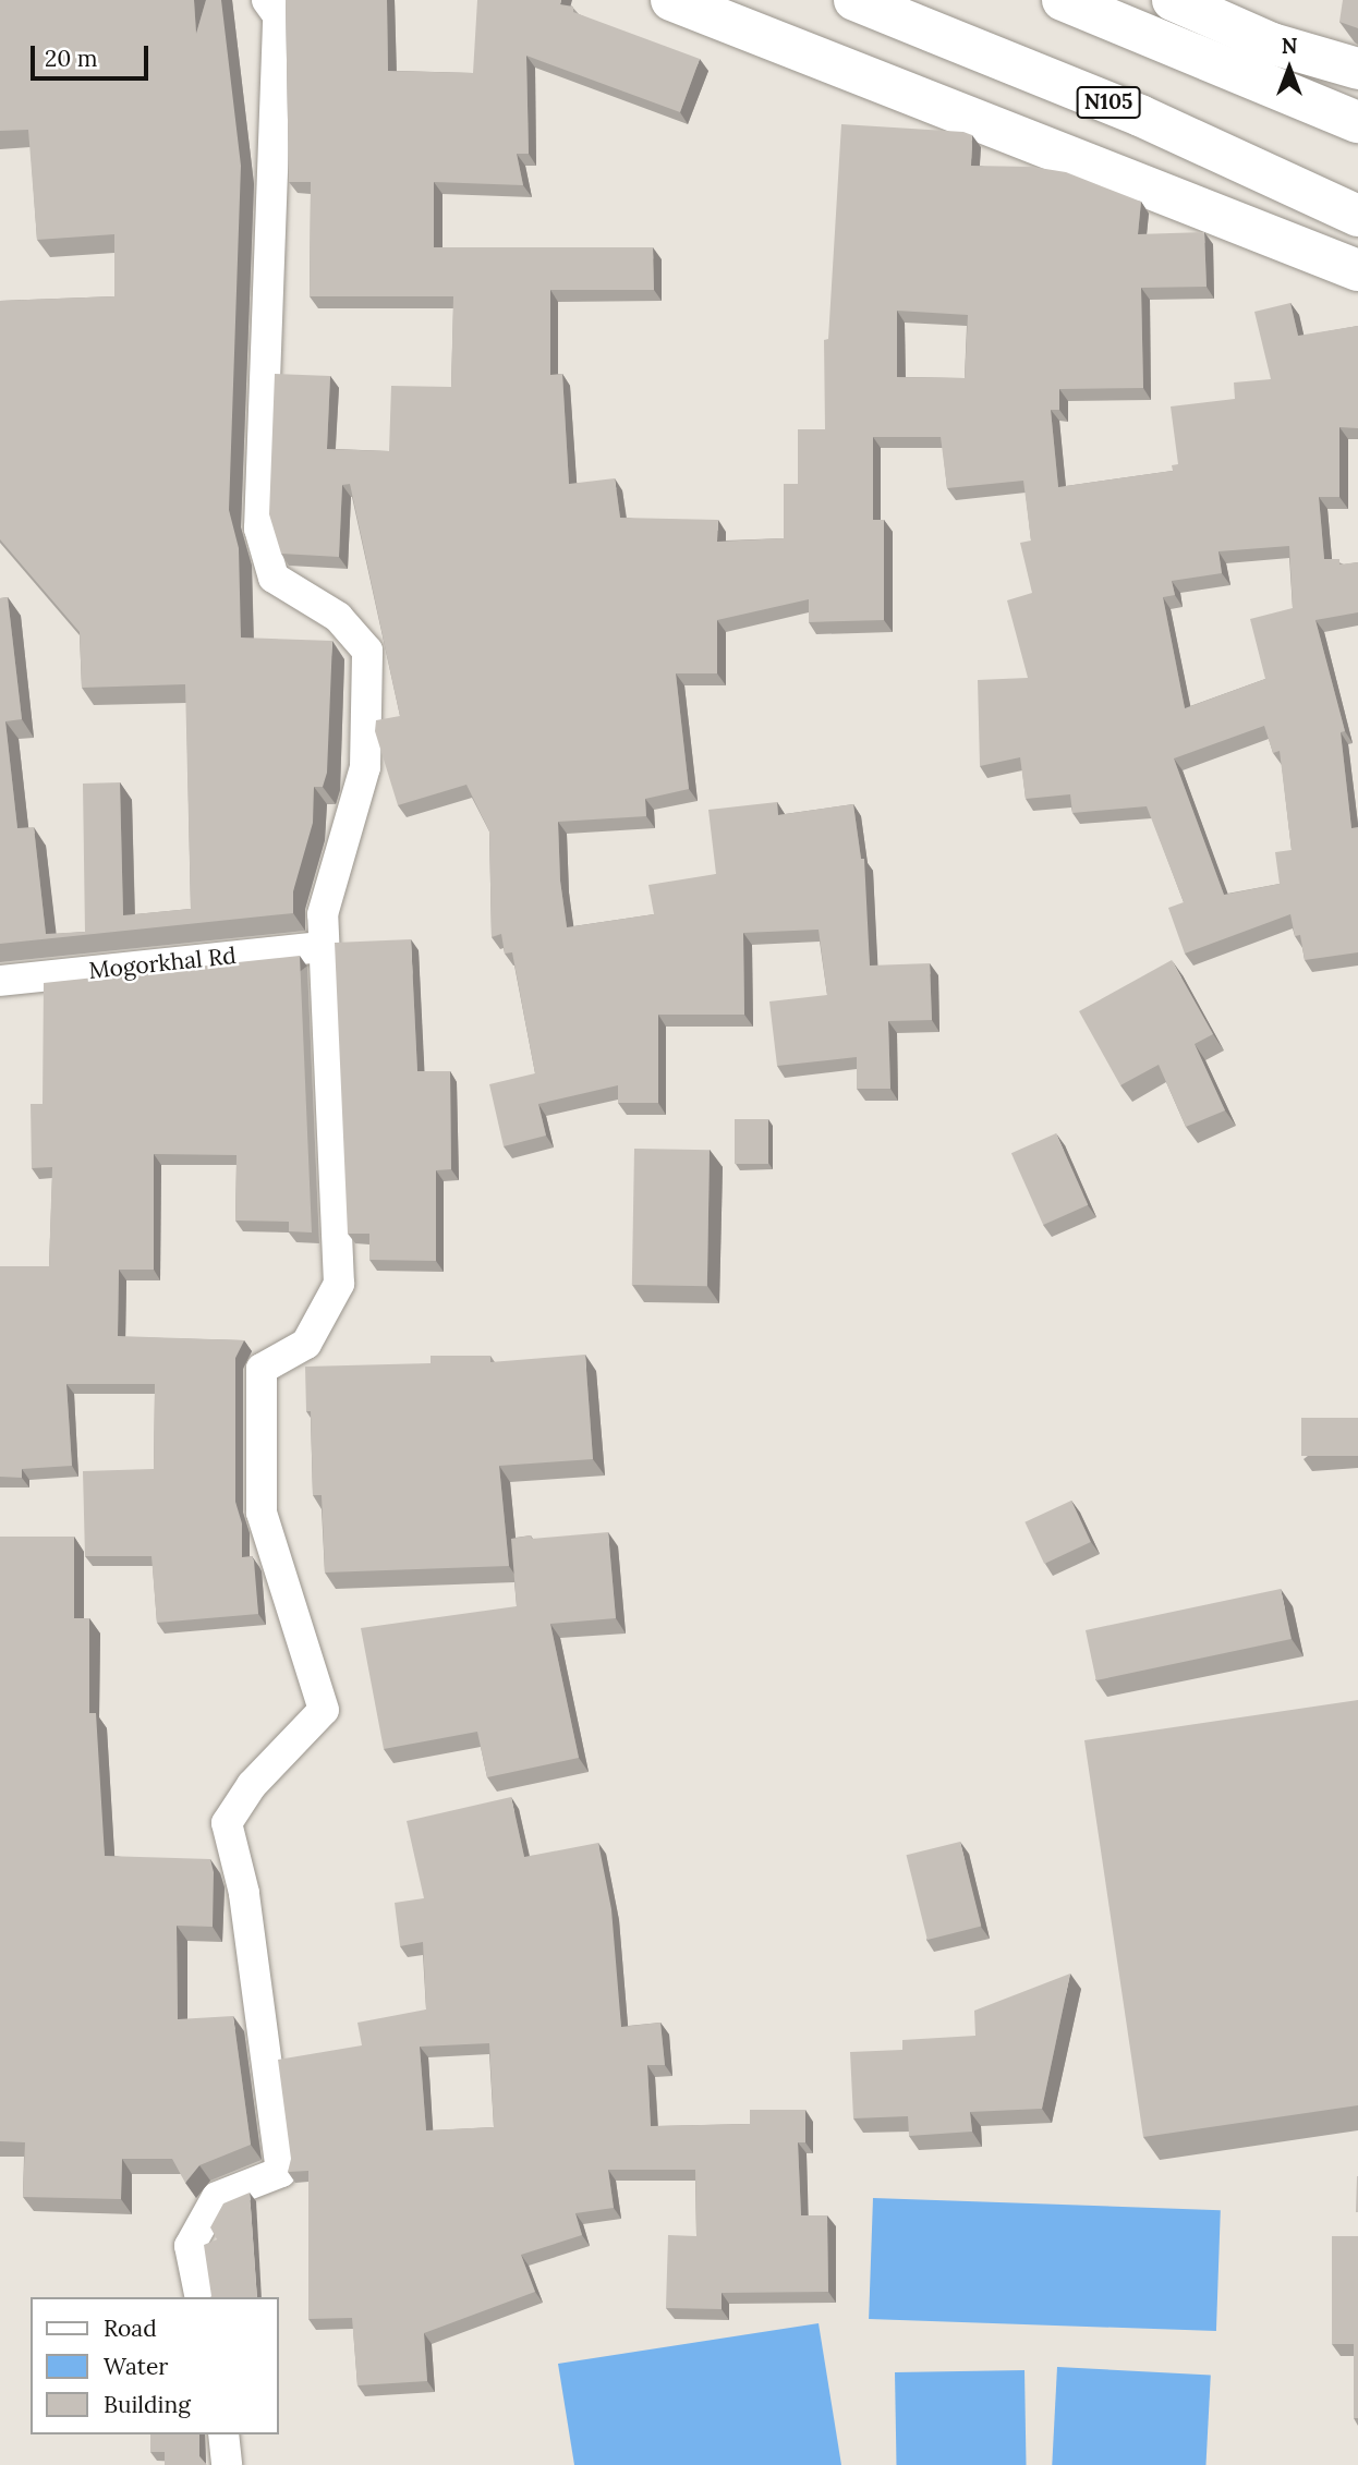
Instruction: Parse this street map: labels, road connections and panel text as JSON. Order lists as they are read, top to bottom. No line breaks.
{"streets":{"main road":["N105"],"street":["Mogorkhal Rd"]},"legend":["Road","Water","Building"],"scale_bar":"20 m","north":"top"}
